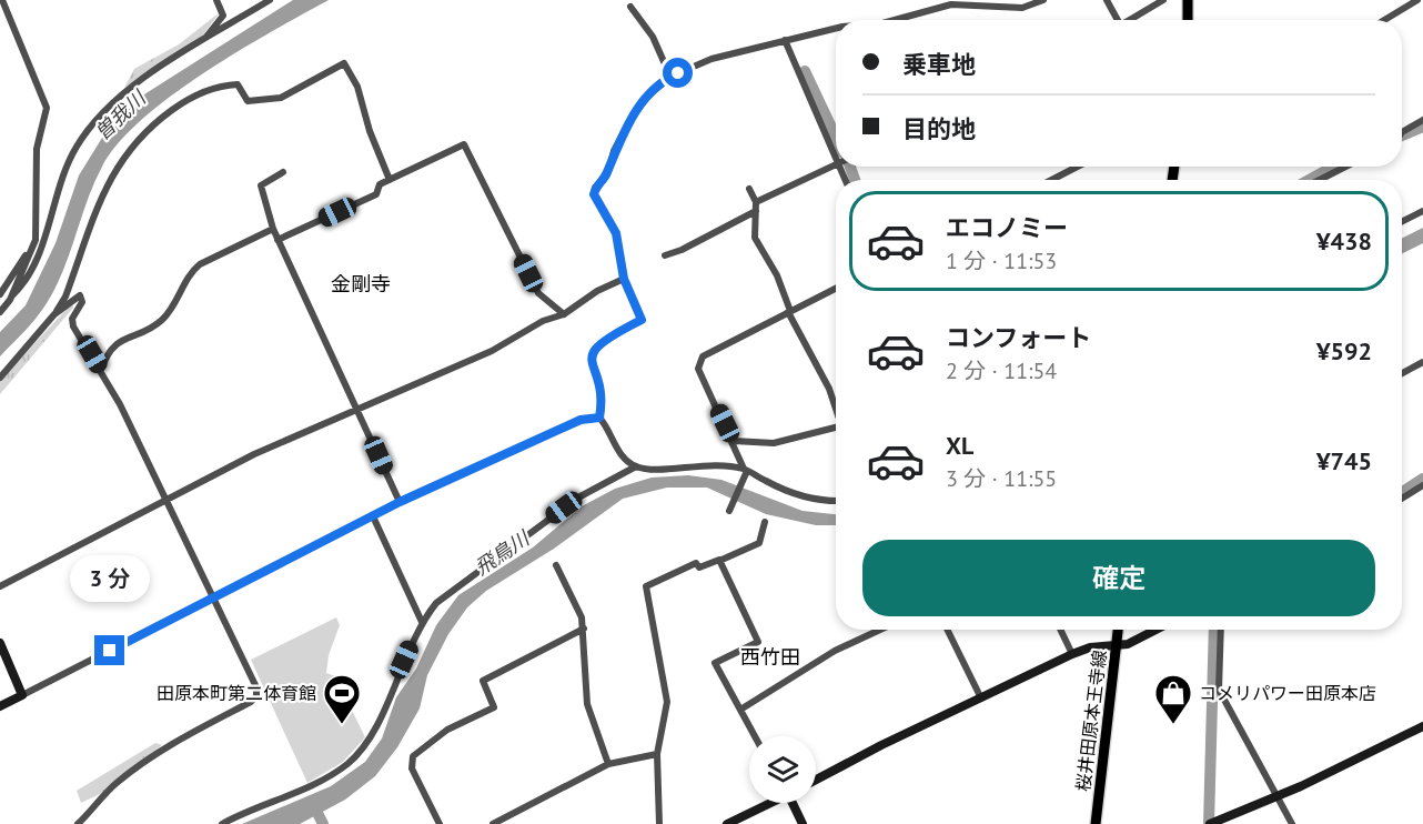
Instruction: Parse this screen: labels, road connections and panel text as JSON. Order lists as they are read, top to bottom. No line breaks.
{"streets":{"main road":["桜井田原本王寺線"]},"districts":["金剛寺","西竹田"],"water":["曽我川","飛鳥川"],"places":{"sports":["田原本町第二体育館"],"shop":["コメリパワー田原本店"]},"page":{"banner":["乗車地","目的地"],"list":[{"name":"エコノミー","note":"1 分 · 11:53","value":"¥438"},{"name":"コンフォート","note":"2 分 · 11:54","value":"¥592"},{"name":"XL","note":"3 分 · 11:55","value":"¥745"}],"buttons":"確定","bubble":"3 分"}}
